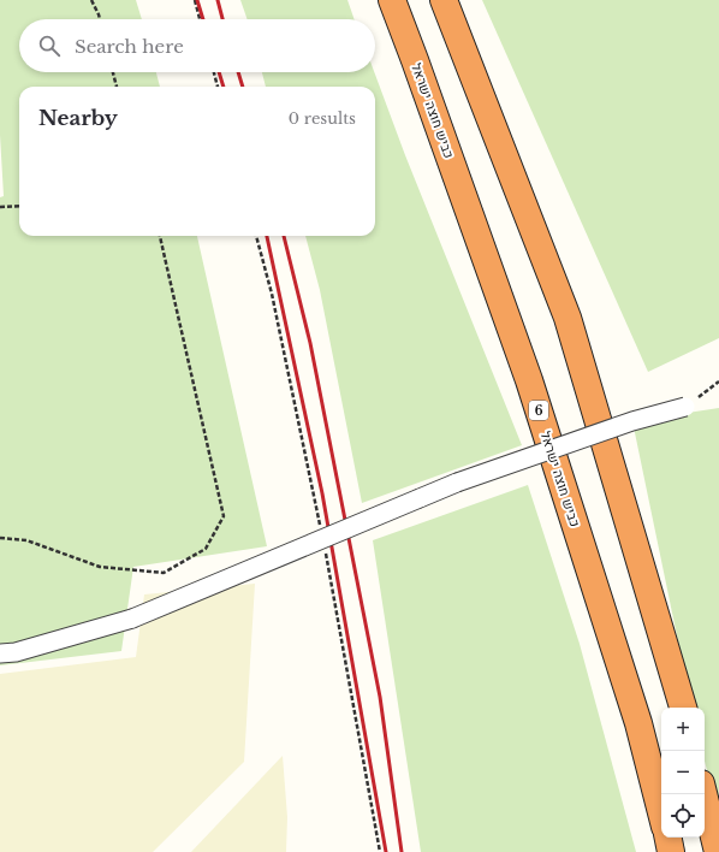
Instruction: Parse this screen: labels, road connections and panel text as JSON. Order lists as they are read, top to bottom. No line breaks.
{"streets":{"highway":["כביש חוצה ישראל","6"]},"page":{"search":"Search here","heading":["Nearby","0 results"],"map_buttons":["+","−"]}}
